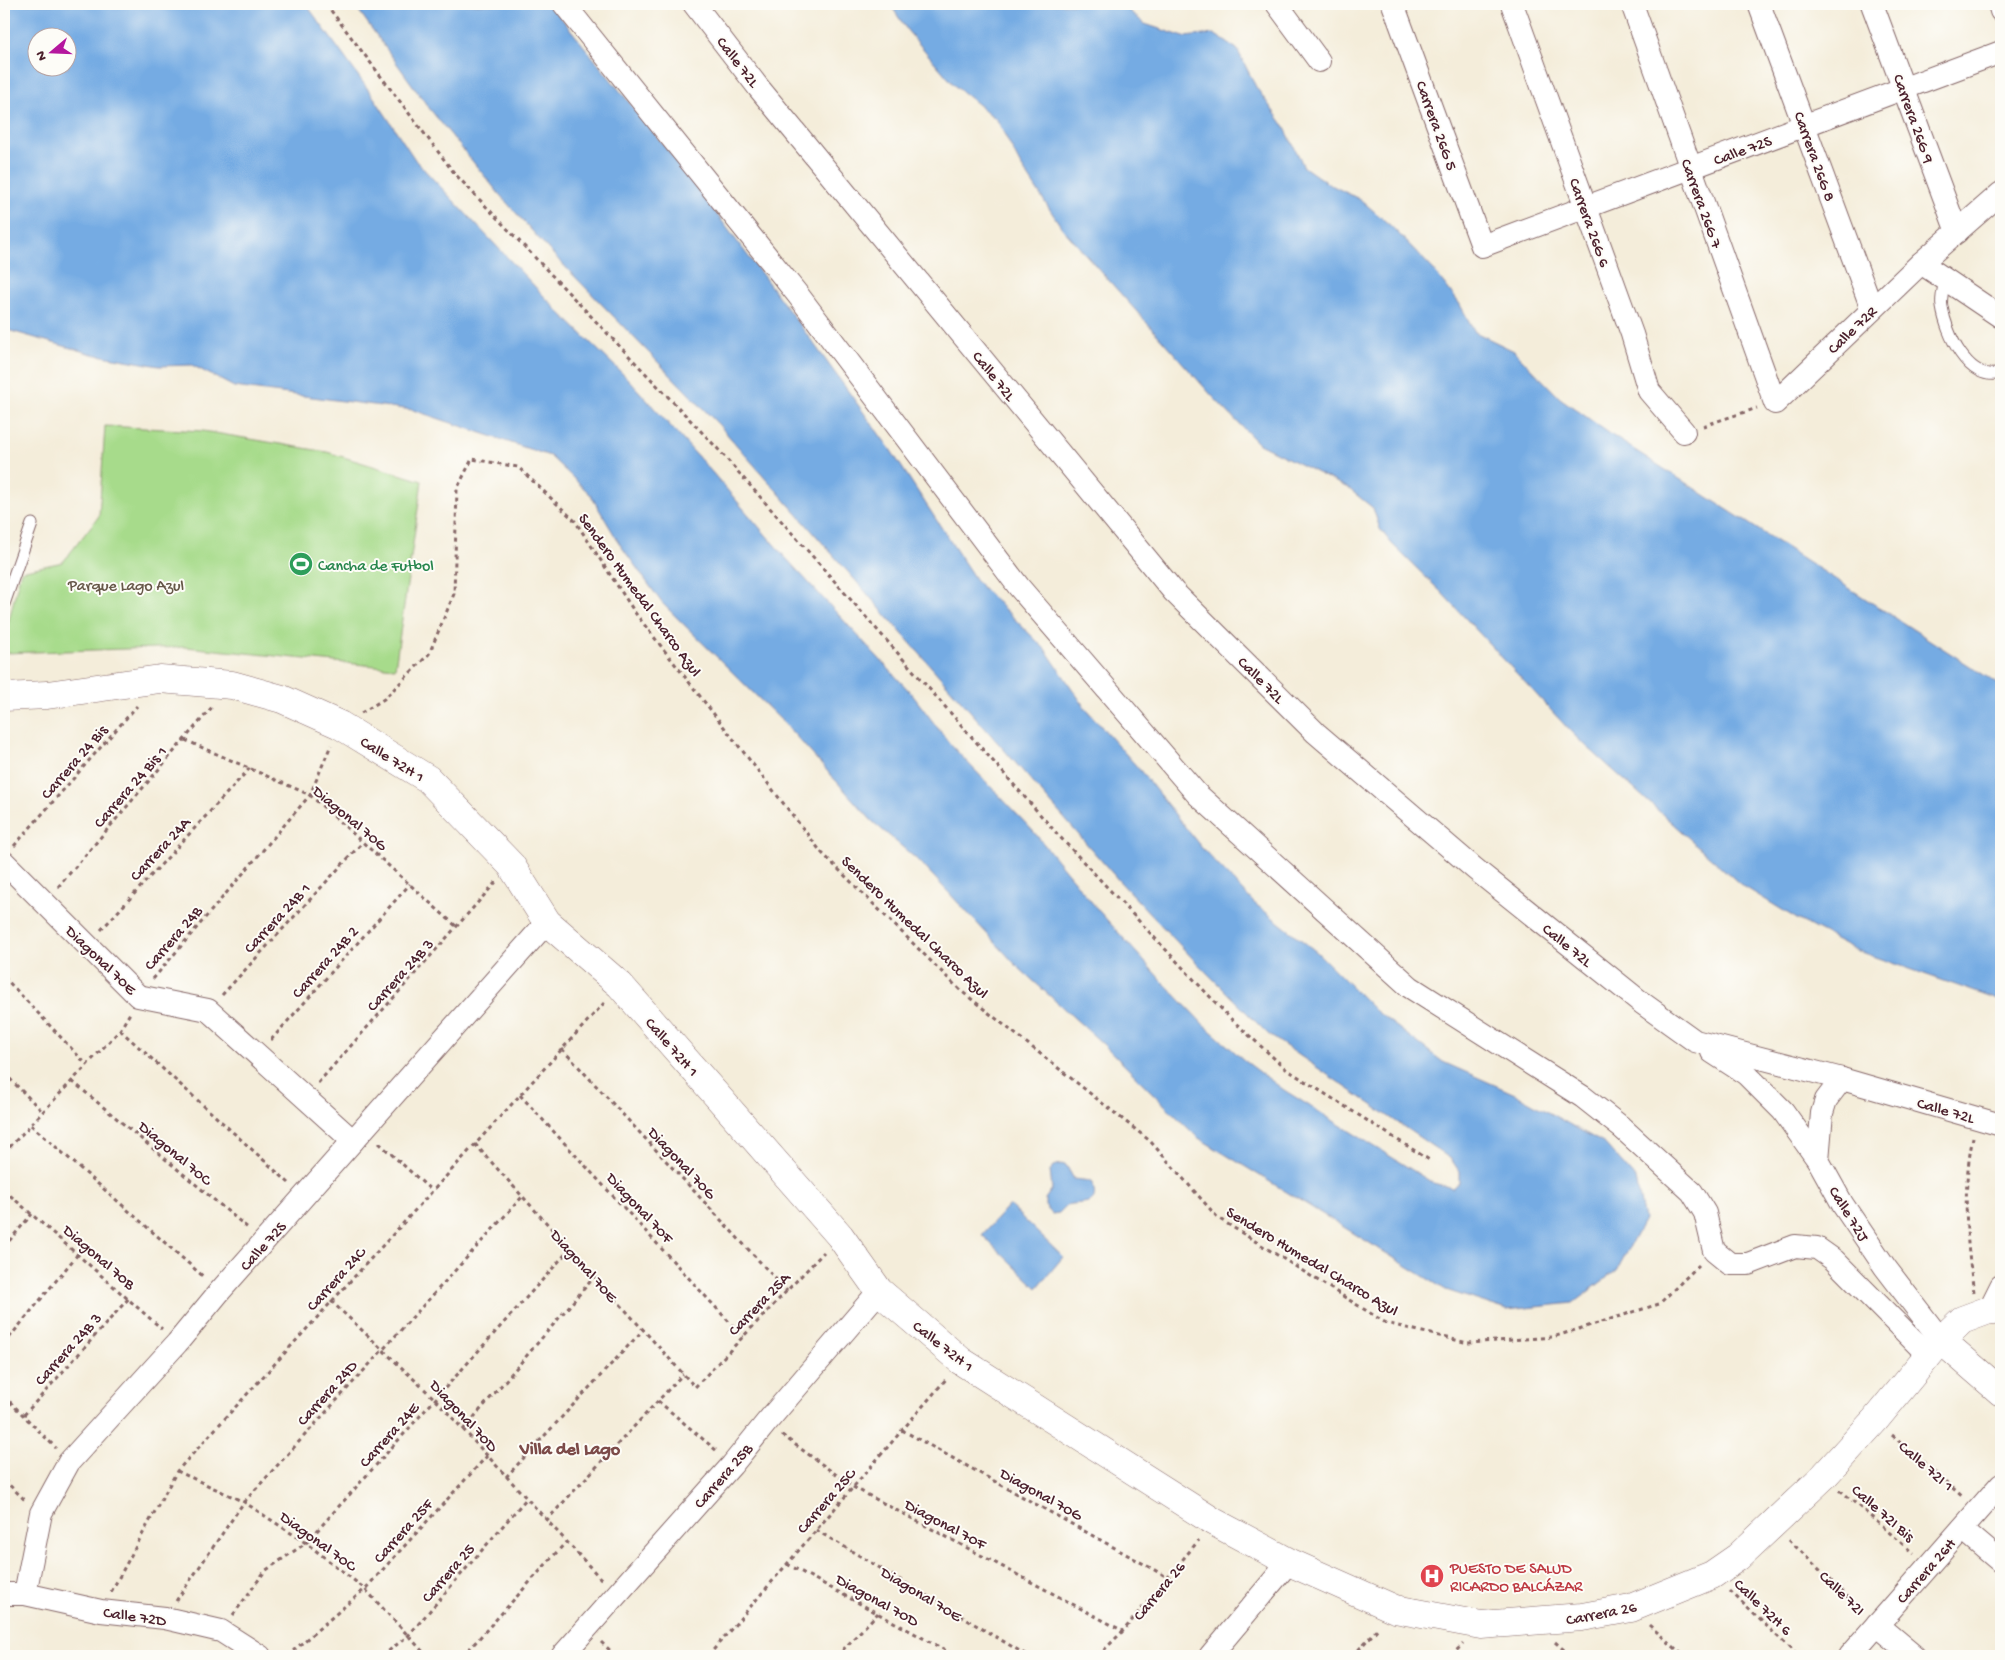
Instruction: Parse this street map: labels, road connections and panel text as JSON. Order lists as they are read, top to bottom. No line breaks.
{"streets":{"street":["Calle 72L","Carrera 26G 9","Carrera 26G 5","Calle 72S","Carrera 26G 8","Carrera 26G 7","Carrera 26G 6","Calle 72R","Calle 72H 1","Diagonal 70E","Calle 72J","Carrera 25B","Carrera 26H","Carrera 26","Calle 72I","Calle 72D"],"path":["Sendero Humedal Charco Azul","Carrera 24 Bis","Carrera 24 Bis 1","Diagonal 70G","Carrera 24A","Carrera 24B 1","Carrera 24B","Carrera 24B 2","Carrera 24B 3","Diagonal 70C","Diagonal 70F","Diagonal 70B","Carrera 24C","Carrera 25A","Carrera 24D","Diagonal 70D","Carrera 24E","Calle 72I 1","Carrera 25C","Calle 72I Bis","Carrera 25F","Carrera 25","Calle 72H 6"]},"crossings":[["Calle 72L","Calle 72J"],["Carrera 26G 9","Calle 72S"],["Carrera 26G 9","Calle 72R"],["Carrera 26G 5","Calle 72S"],["Calle 72S","Carrera 26G 8"],["Calle 72S","Carrera 26G 7"],["Calle 72S","Carrera 26G 6"],["Calle 72S","Calle 72H 1"],["Calle 72S","Diagonal 70C"],["Calle 72S","Diagonal 70B"],["Calle 72S","Calle 72D"],["Carrera 26G 8","Calle 72R"],["Carrera 26G 7","Calle 72R"],["Sendero Humedal Charco Azul","Calle 72H 1"],["Sendero Humedal Charco Azul","Carrera 24B"],["Calle 72H 1","Carrera 24 Bis"],["Calle 72H 1","Carrera 24 Bis 1"],["Calle 72H 1","Carrera 24B"],["Calle 72H 1","Carrera 24B 3"],["Calle 72H 1","Carrera 24C"],["Calle 72H 1","Carrera 25A"],["Calle 72H 1","Carrera 25B"],["Calle 72H 1","Carrera 25C"],["Calle 72H 1","Carrera 26"],["Carrera 24 Bis","Diagonal 70E"],["Carrera 24 Bis 1","Diagonal 70G"],["Carrera 24 Bis 1","Diagonal 70E"],["Diagonal 70G","Carrera 24A"],["Diagonal 70G","Carrera 24B 1"],["Diagonal 70G","Carrera 24B"],["Diagonal 70G","Carrera 24B 2"],["Diagonal 70G","Carrera 24B 3"],["Diagonal 70G","Carrera 24C"],["Diagonal 70G","Carrera 25A"],["Diagonal 70G","Carrera 25C"],["Diagonal 70G","Carrera 26"],["Carrera 24A","Diagonal 70E"],["Carrera 24B 1","Diagonal 70E"],["Carrera 24B","Diagonal 70E"],["Carrera 24B","Diagonal 70C"],["Diagonal 70E","Carrera 24C"],["Diagonal 70E","Carrera 25A"],["Diagonal 70E","Carrera 24D"],["Diagonal 70E","Carrera 24E"],["Diagonal 70E","Carrera 25C"],["Carrera 24B 3","Diagonal 70B"],["Diagonal 70C","Carrera 24C"],["Diagonal 70C","Carrera 24D"],["Diagonal 70C","Carrera 24E"],["Diagonal 70C","Carrera 25F"],["Diagonal 70C","Carrera 25"],["Diagonal 70F","Carrera 24C"],["Diagonal 70F","Carrera 25A"],["Diagonal 70F","Carrera 25B"],["Diagonal 70F","Carrera 25C"],["Diagonal 70F","Carrera 26"],["Calle 72J","Carrera 26"],["Carrera 24C","Diagonal 70D"],["Carrera 24C","Calle 72D"],["Carrera 24D","Diagonal 70D"],["Carrera 24D","Calle 72D"],["Diagonal 70D","Carrera 24E"],["Diagonal 70D","Carrera 25B"],["Diagonal 70D","Carrera 25C"],["Diagonal 70D","Carrera 25F"],["Diagonal 70D","Carrera 25"],["Carrera 24E","Calle 72D"],["Calle 72I 1","Carrera 26H"],["Calle 72I 1","Carrera 26"],["Calle 72I Bis","Carrera 26H"],["Calle 72I Bis","Carrera 26"],["Carrera 26H","Calle 72I"],["Carrera 26","Calle 72I"],["Carrera 26","Calle 72H 6"]],"districts":["Villa del Lago"],"parks":["Parque Lago Azul"],"places":{"sports":["Cancha de Futbol"],"hospital":["PUESTO DE SALUD RICARDO BALCÁZAR"]},"north":"left"}
